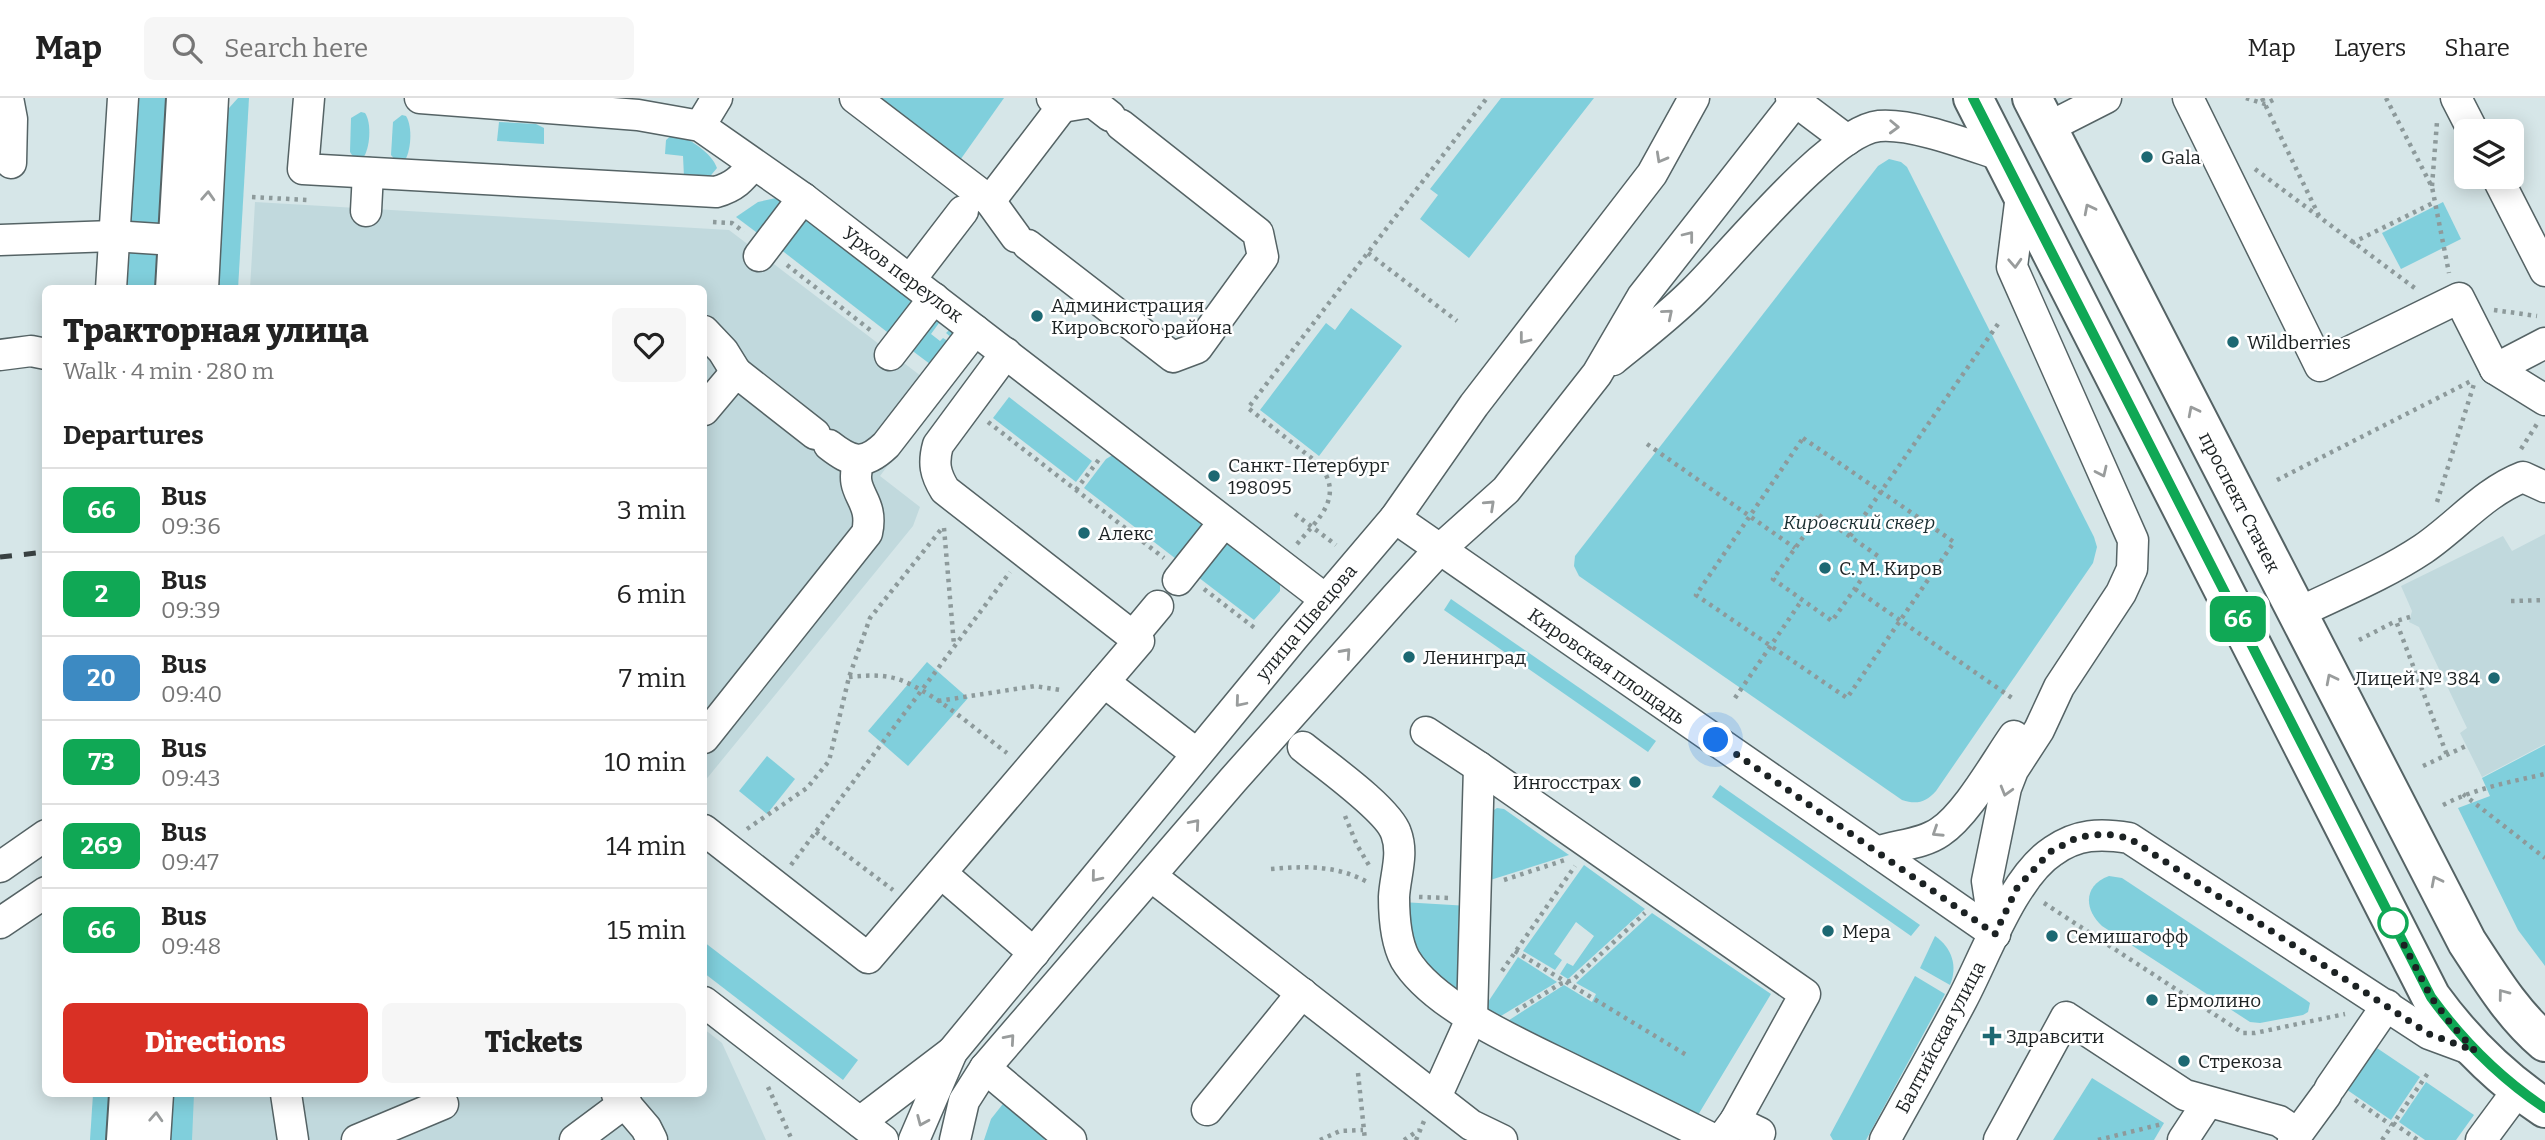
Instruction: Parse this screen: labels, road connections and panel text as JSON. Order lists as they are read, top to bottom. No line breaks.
{"streets":{"main road":["проспект Стачек"],"street":["Урхов переулок","улица Швецова","Кировская площадь","Балтийская улица"]},"crossings":[["Урхов переулок","улица Швецова"],["улица Швецова","Кировская площадь"],["Кировская площадь","Балтийская улица"]],"parks":["Кировский сквер"],"places":{"other":["Gala","Администрация Кировского района","Wildberries","Санкт-Петербург 198095","Алекс","С. М. Киров","Ленинград","Лицей № 384","Ингосстрах","Мера","Семишагофф","Ермолино","Стрекоза"],"health":["Здравсити"]},"lines":["bus line 66"],"page":{"header":"Map","search":"Search here","nav":["Map","Layers","Share"],"on_map":"66","heading":[["Тракторная улица","Walk · 4 min · 280 m"],"Departures"],"list":[{"mark":"66","name":"Bus","note":"09:36","value":"3 min"},{"mark":"2","name":"Bus","note":"09:39","value":"6 min"},{"mark":"20","name":"Bus","note":"09:40","value":"7 min"},{"mark":"73","name":"Bus","note":"09:43","value":"10 min"},{"mark":"269","name":"Bus","note":"09:47","value":"14 min"},{"mark":"66","name":"Bus","note":"09:48","value":"15 min"}],"buttons":["Directions","Tickets"]}}
